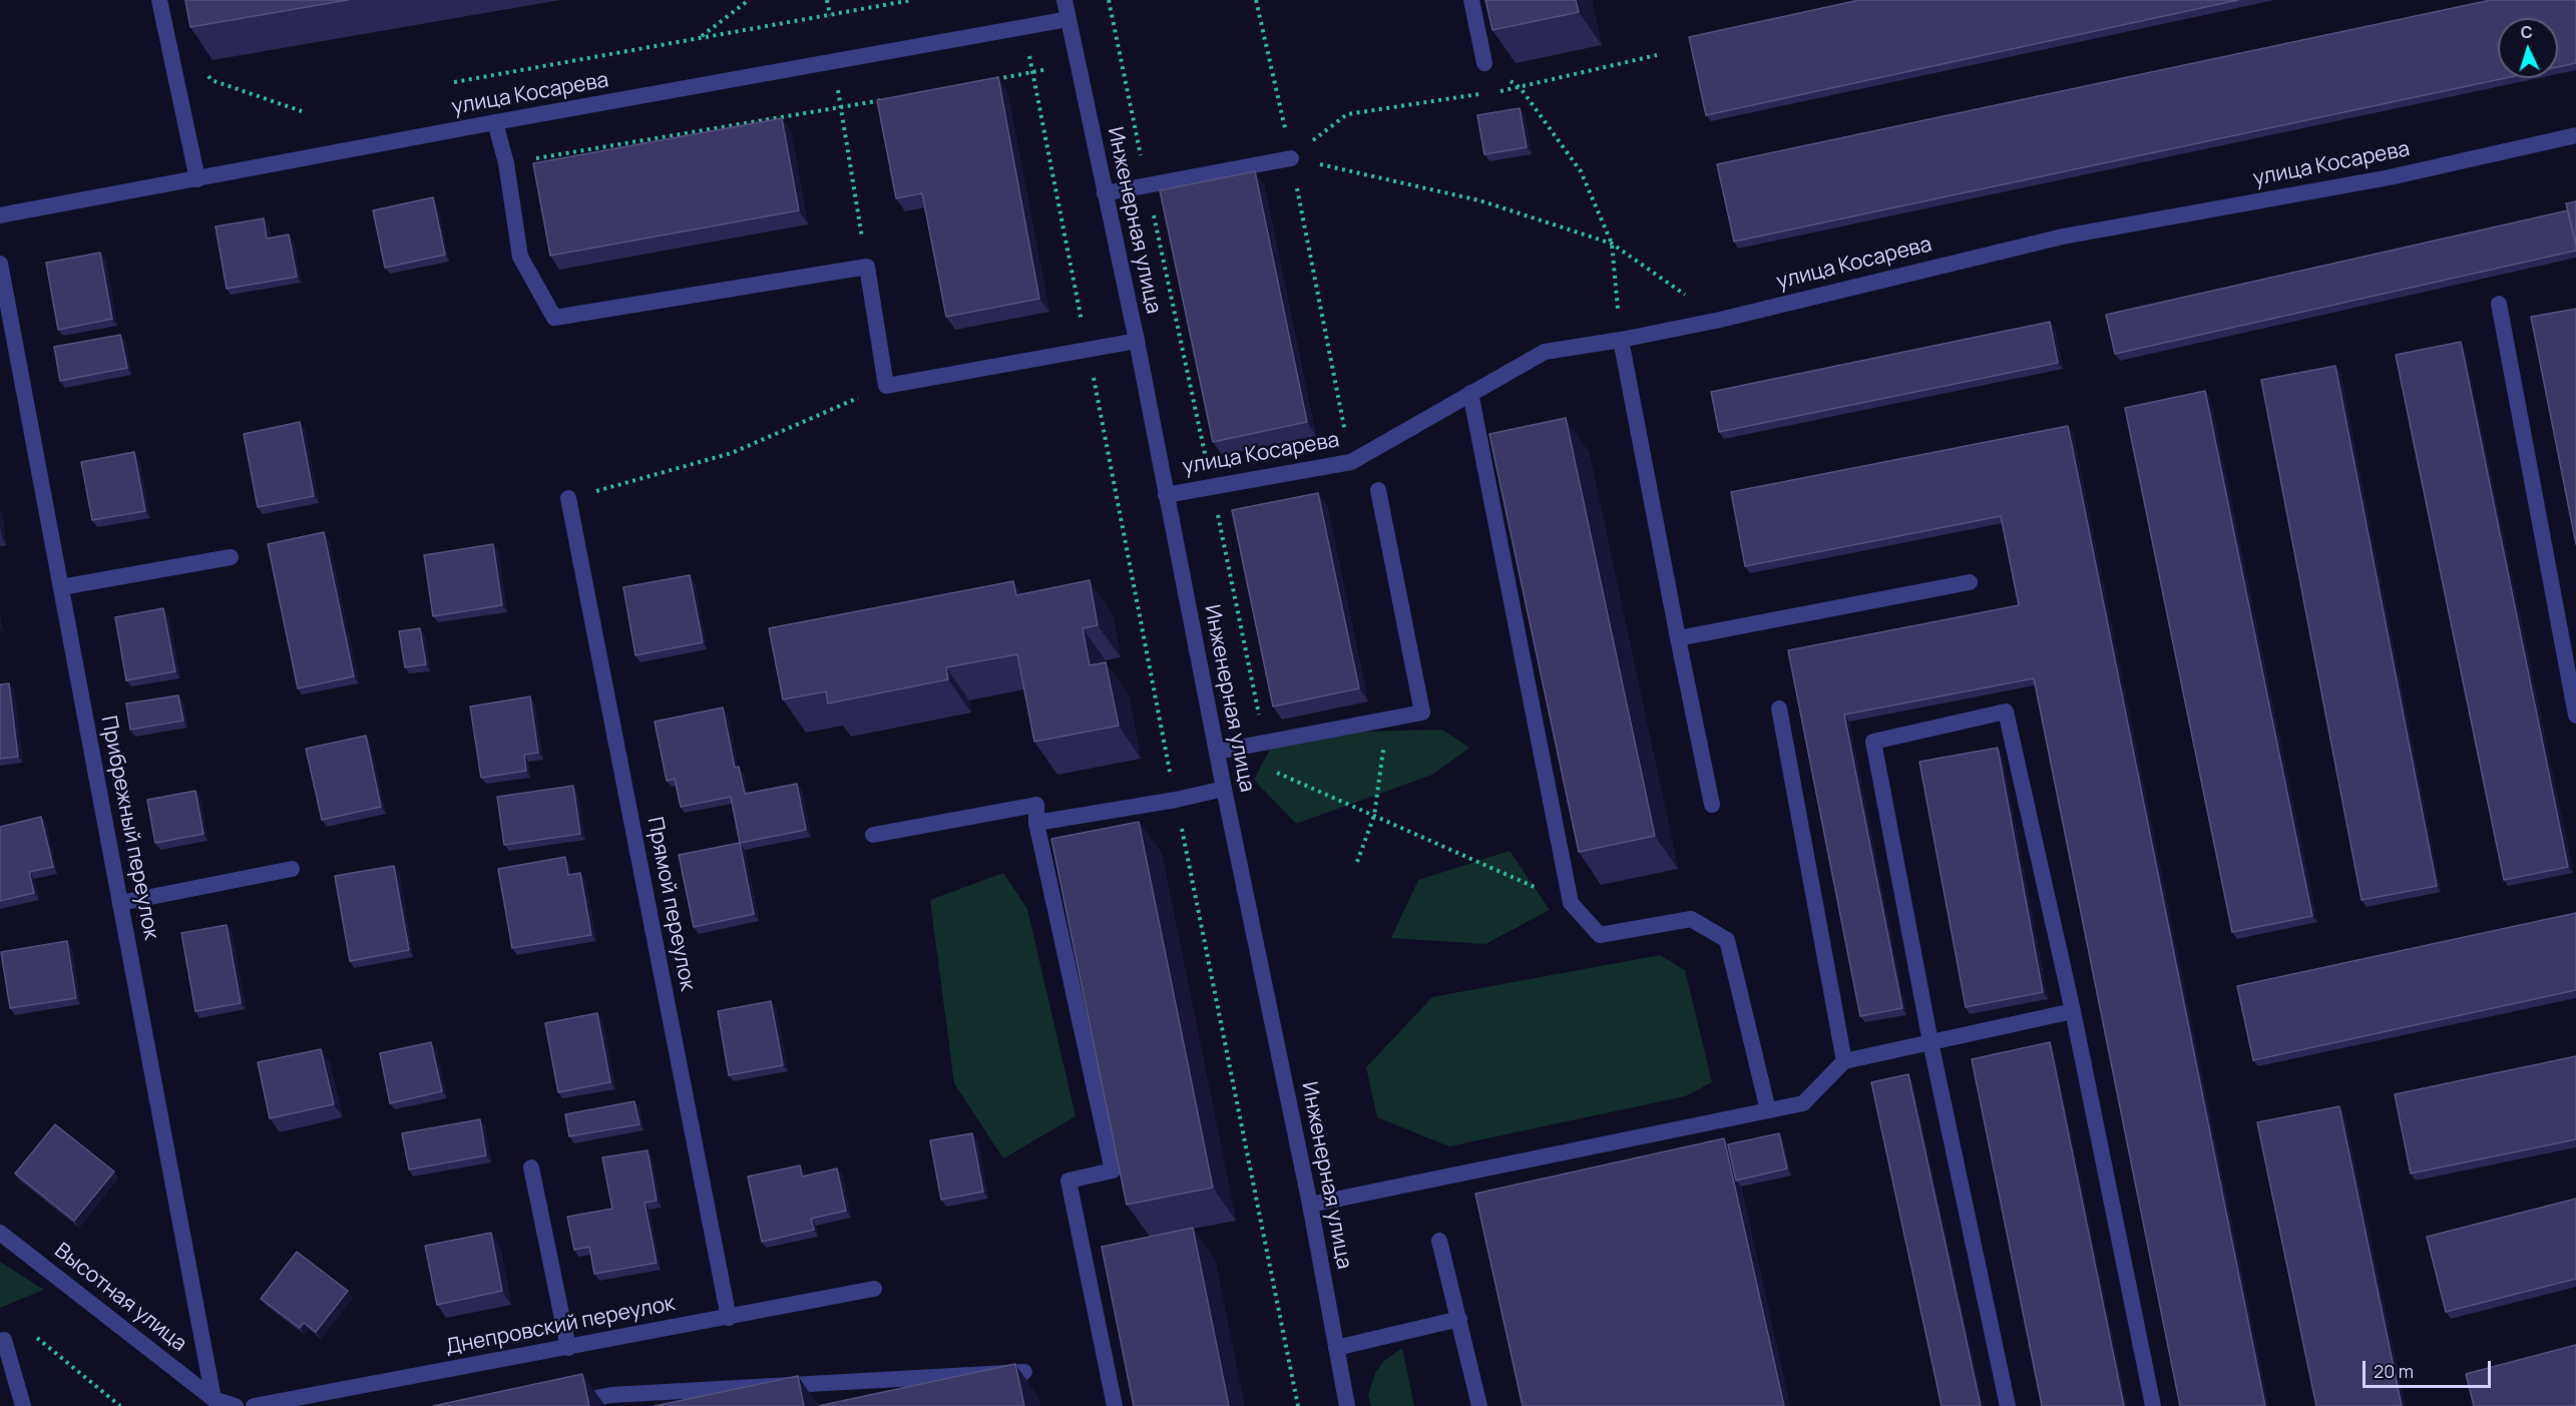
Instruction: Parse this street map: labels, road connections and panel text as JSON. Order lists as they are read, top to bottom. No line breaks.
{"streets":{"street":["улица Косарева","Инженерная улица","Прибрежный переулок","Прямой переулок","Высотная улица","Днепровский переулок"]},"crossings":[["улица Косарева","Инженерная улица"],["Прибрежный переулок","Высотная улица"],["Прямой переулок","Днепровский переулок"]],"scale_bar":"20 m","north":"top"}
